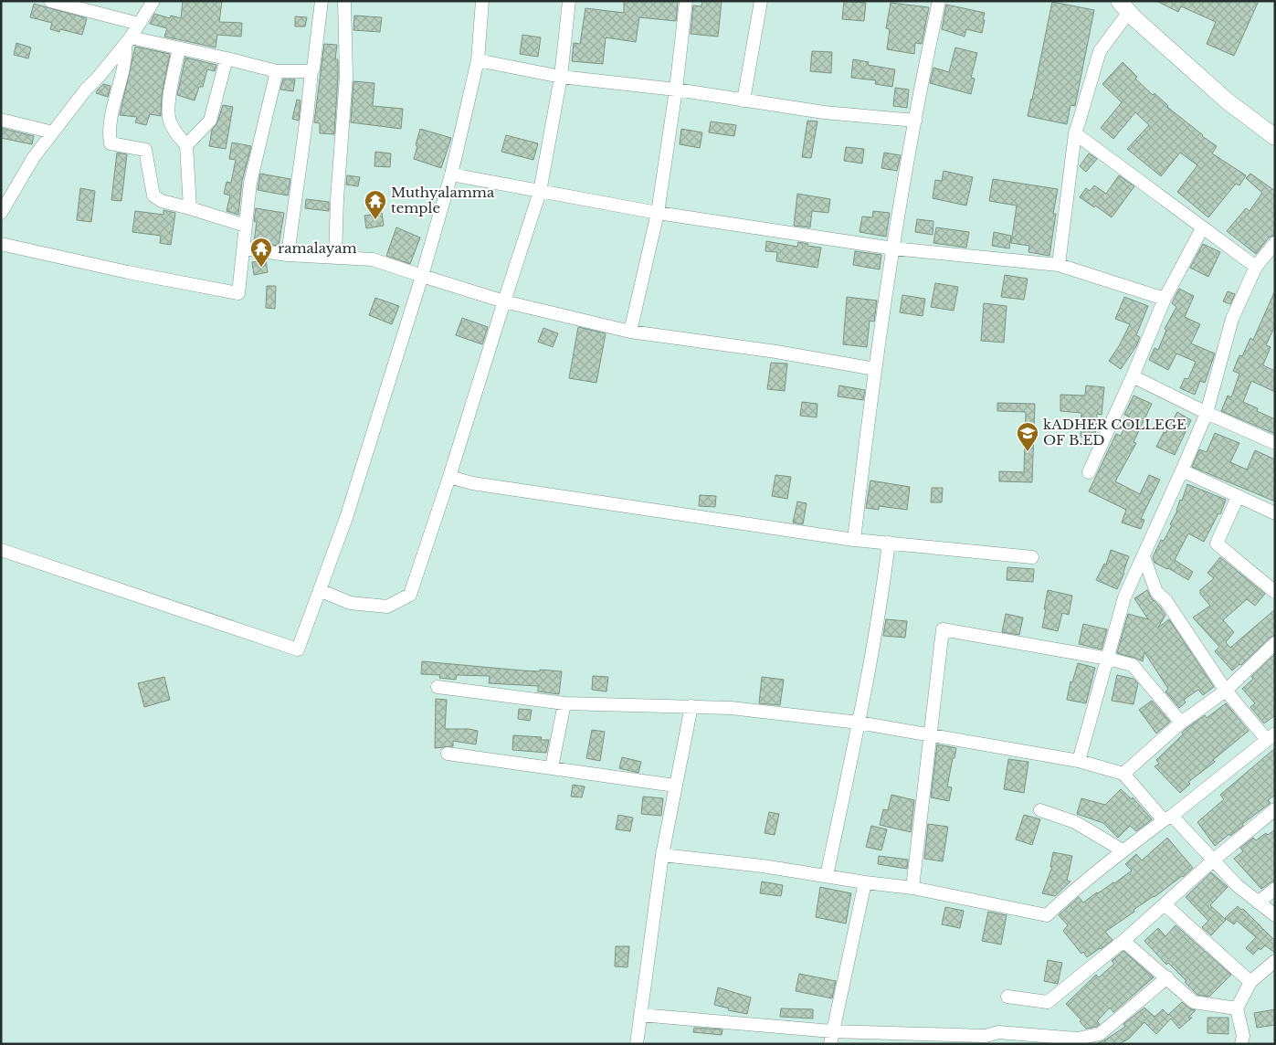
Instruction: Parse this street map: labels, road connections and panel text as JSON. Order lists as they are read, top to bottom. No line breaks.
{"places":{"temple":["Muthyalamma temple","ramalayam"],"school or university":["kADHER COLLEGE OF B.ED"]}}
